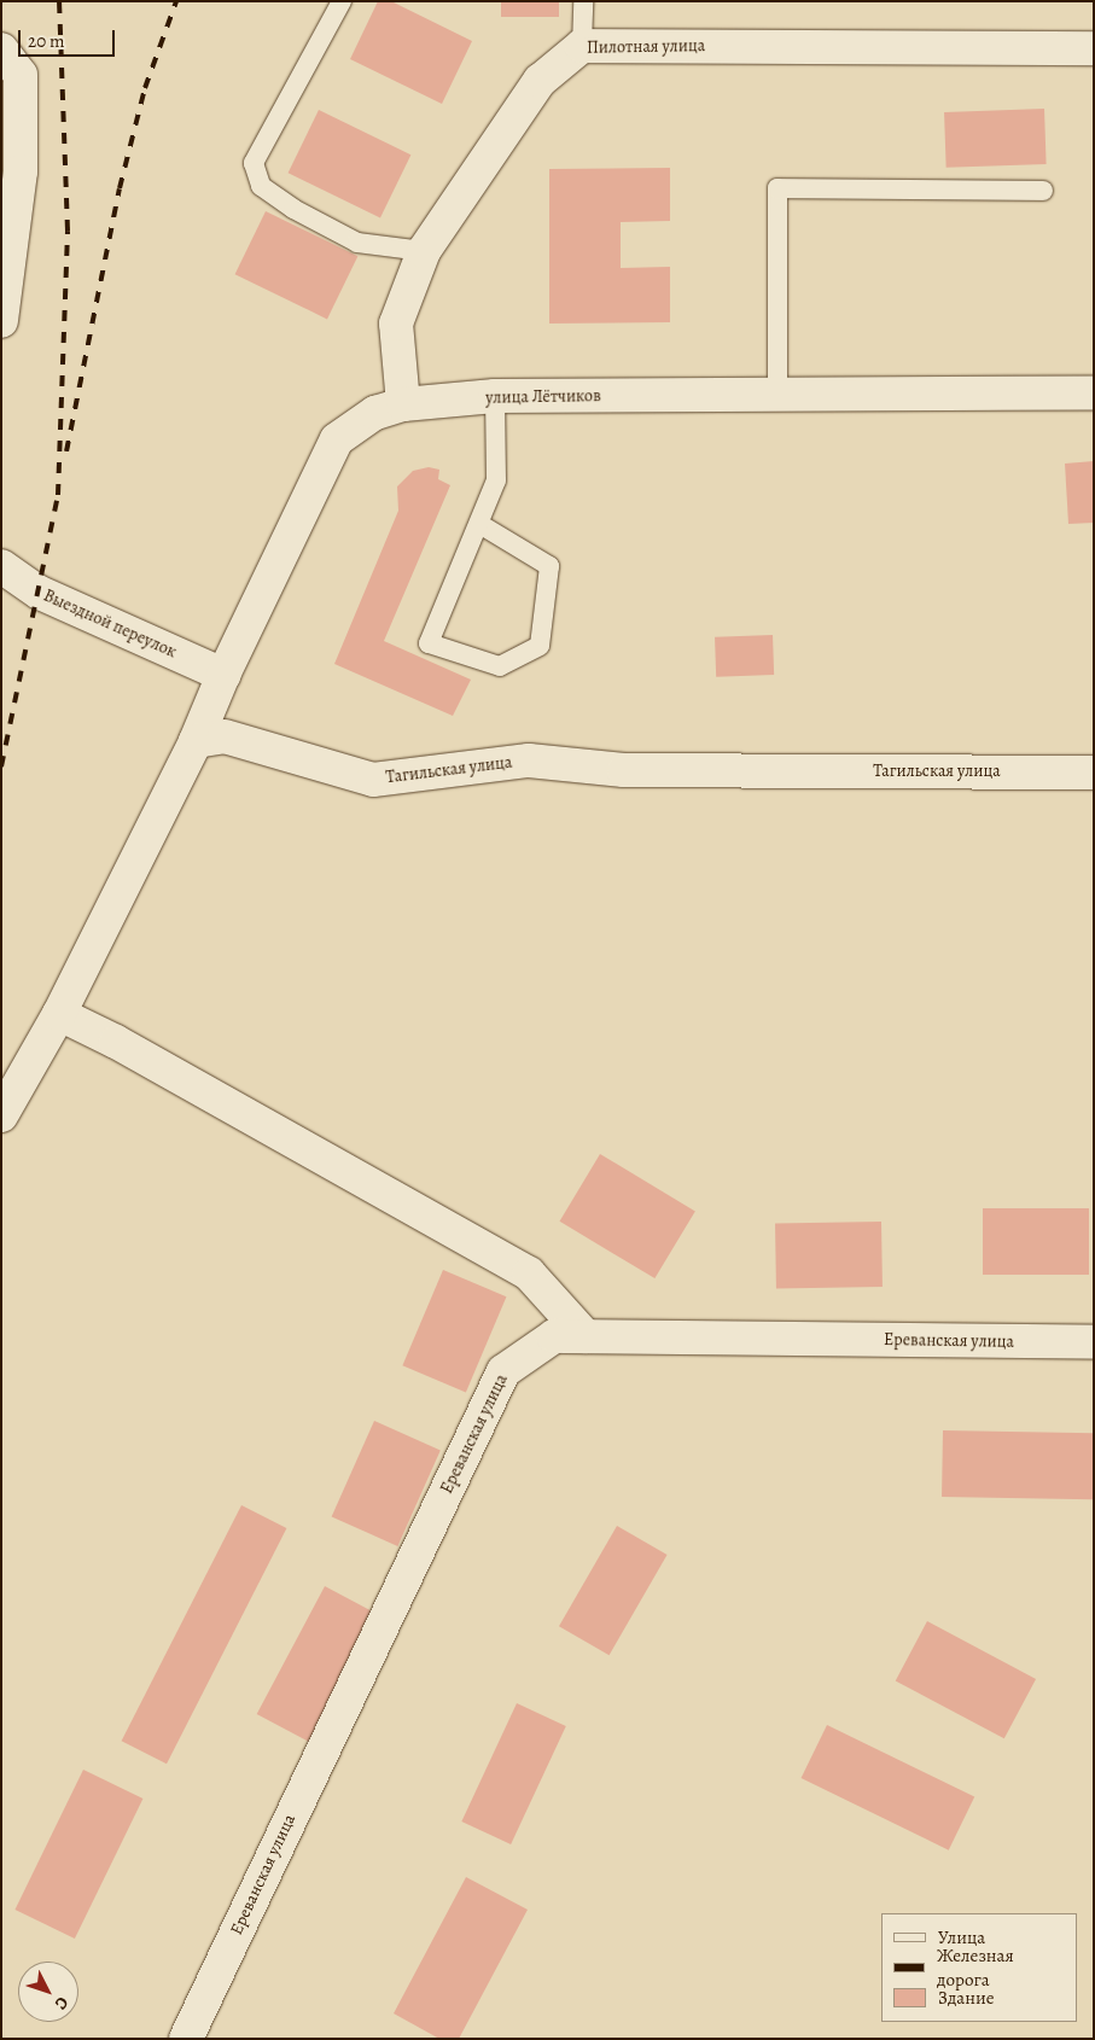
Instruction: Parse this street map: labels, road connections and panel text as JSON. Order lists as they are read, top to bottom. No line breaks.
{"streets":{"street":["Пилотная улица","улица Лётчиков","Выездной переулок","Тагильская улица","Ереванская улица"]},"crossings":[["Пилотная улица","улица Лётчиков"],["улица Лётчиков","Выездной переулок"],["улица Лётчиков","Тагильская улица"]],"legend":["Улица","Железная дорога","Здание"],"scale_bar":"20 m","north":"bottom right"}
